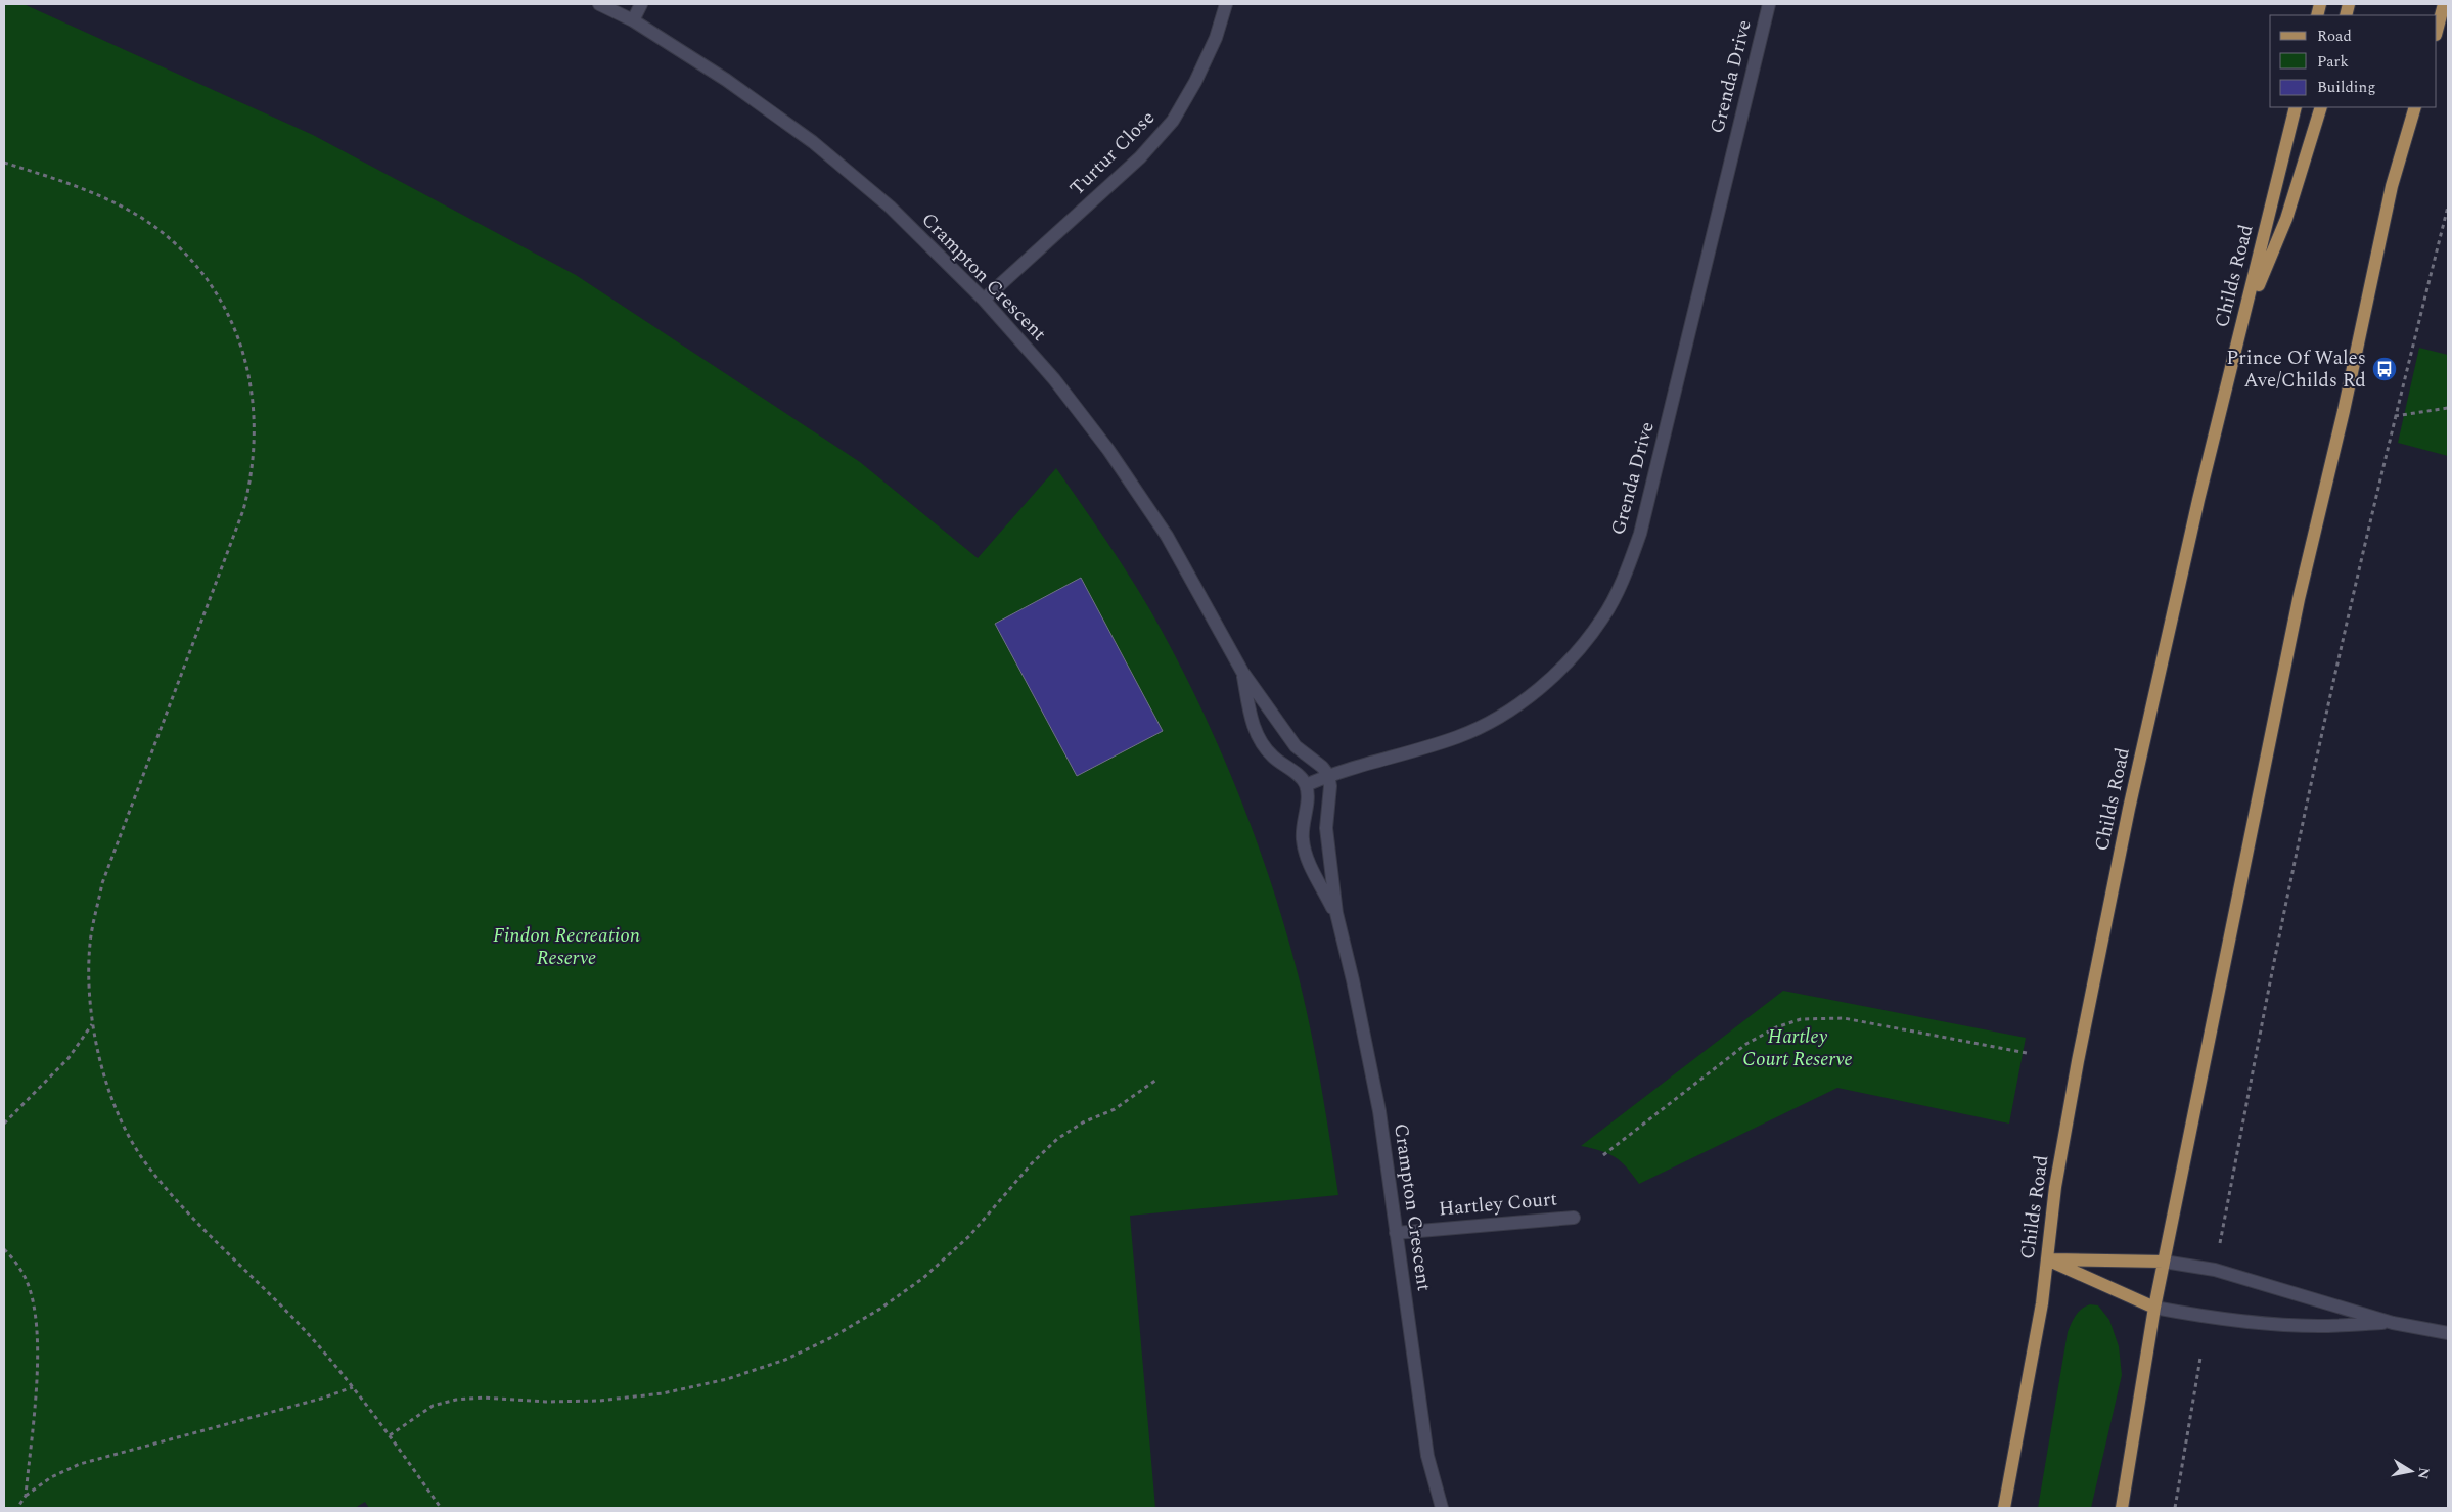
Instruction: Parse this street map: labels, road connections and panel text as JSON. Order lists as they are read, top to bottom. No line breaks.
{"streets":{"main road":["Childs Road"],"street":["Grenda Drive","Turtur Close","Crampton Crescent","Hartley Court"]},"crossings":[["Grenda Drive","Crampton Crescent"],["Turtur Close","Crampton Crescent"],["Crampton Crescent","Hartley Court"]],"parks":["Findon Recreation Reserve","Hartley Court Reserve"],"places":{"bus stop":["Prince Of Wales Ave/Childs Rd"]},"legend":["Road","Park","Building"],"north":"right"}
